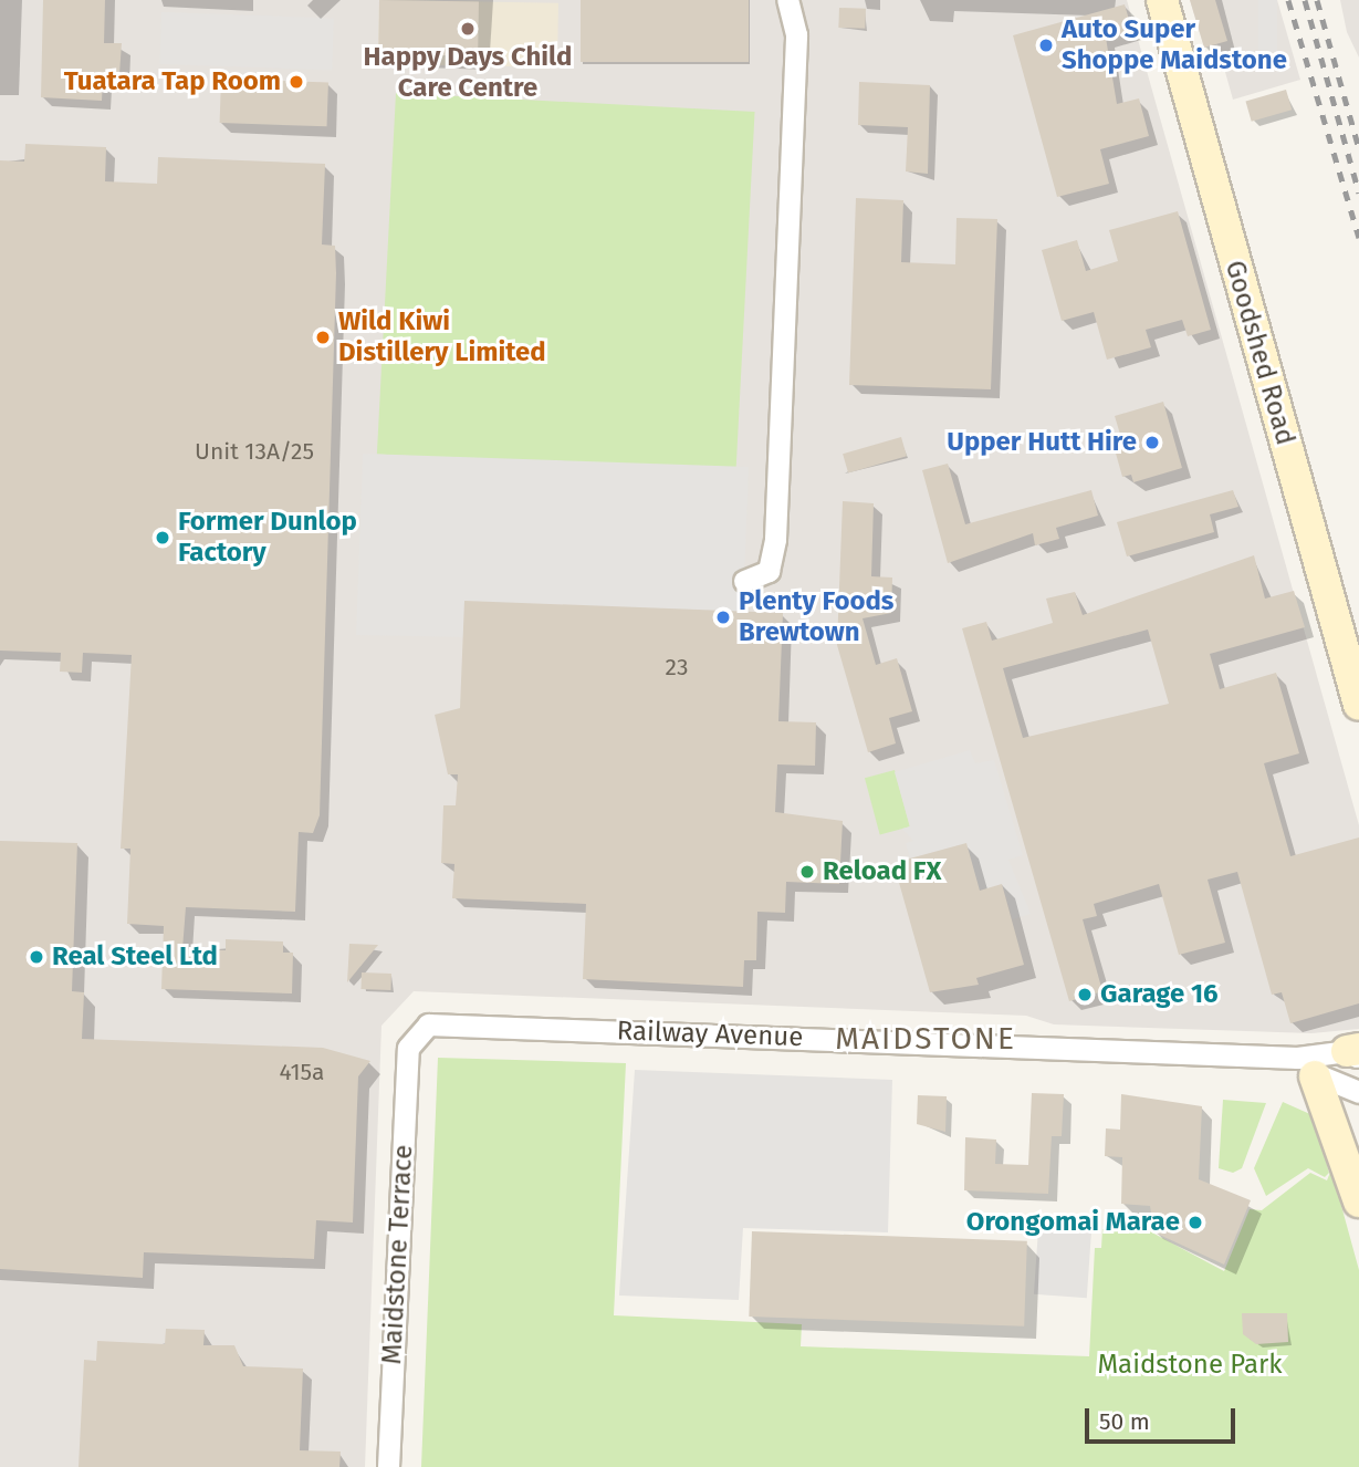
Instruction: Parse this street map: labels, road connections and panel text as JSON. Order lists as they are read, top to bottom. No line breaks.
{"streets":{"street":["Goodshed Road","Railway Avenue","Maidstone Terrace"]},"crossings":[["Railway Avenue","Maidstone Terrace"]],"districts":["MAIDSTONE"],"parks":["Maidstone Park"],"places":["Happy Days Child Care Centre","Auto Super Shoppe Maidstone","Tuatara Tap Room","Wild Kiwi Distillery Limited","Upper Hutt Hire","Former Dunlop Factory","Plenty Foods Brewtown","Reload FX","Real Steel Ltd","Garage 16","Orongomai Marae"],"house_numbers":["Unit 13A/25","23","415a"],"scale_bar":"50 m"}
